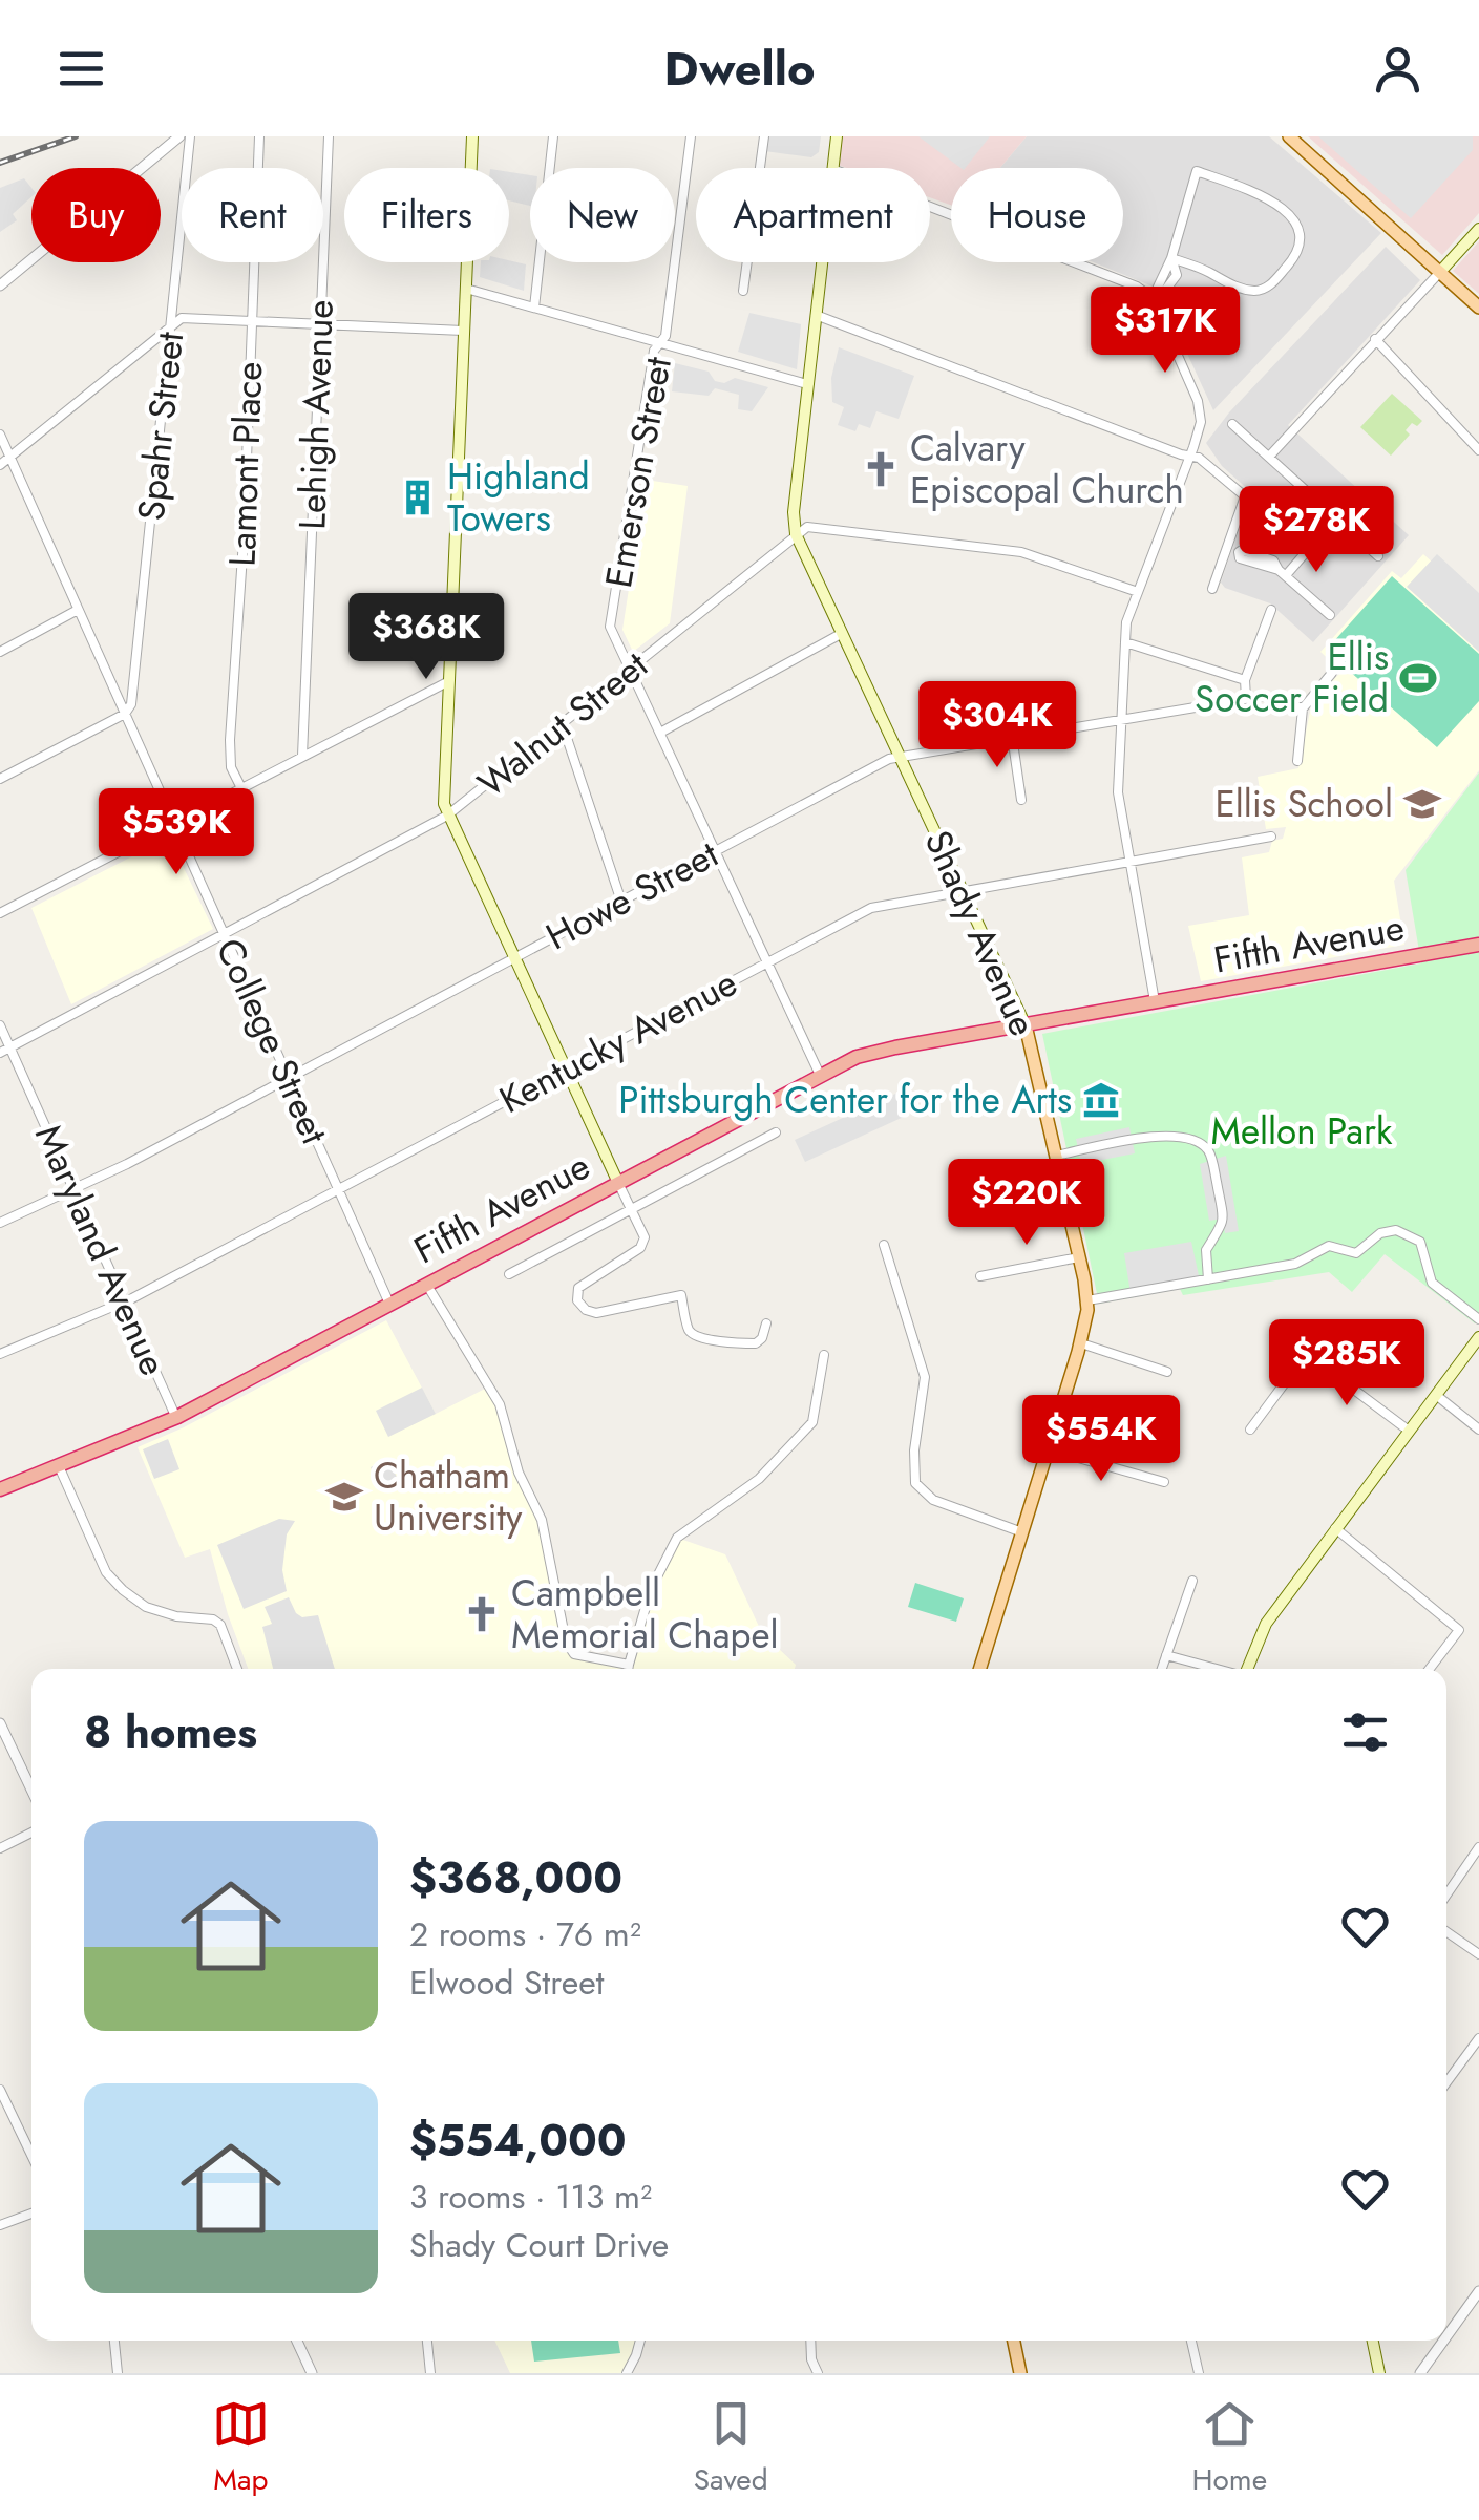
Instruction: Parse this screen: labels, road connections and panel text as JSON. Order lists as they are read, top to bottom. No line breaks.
{"streets":{"highway":["Fifth Avenue"],"main road":["Shady Avenue"],"street":["Lehigh Avenue","Spahr Street","Lamont Place","Emerson Street","Walnut Street","Howe Street","College Street","Kentucky Avenue","Maryland Avenue"]},"crossings":[["Spahr Street","College Street"],["Emerson Street","Walnut Street"],["Emerson Street","Howe Street"],["Emerson Street","Fifth Avenue"],["Emerson Street","Kentucky Avenue"],["Walnut Street","Shady Avenue"],["Walnut Street","College Street"],["Walnut Street","Maryland Avenue"],["Howe Street","Shady Avenue"],["Howe Street","College Street"],["Howe Street","Maryland Avenue"],["Shady Avenue","Fifth Avenue"],["Shady Avenue","Kentucky Avenue"],["Fifth Avenue","College Street"],["Fifth Avenue","Maryland Avenue"],["College Street","Kentucky Avenue"],["Kentucky Avenue","Maryland Avenue"]],"parks":["Mellon Park"],"places":{"church":["Calvary Episcopal Church","Campbell Memorial Chapel"],"building":["Highland Towers"],"sports":["Ellis Soccer Field"],"school or university":["Ellis School","Chatham University"],"museum":["Pittsburgh Center for the Arts"]},"page":{"header":"Dwello","chip":["Buy","Rent","Filters","New","Apartment","House"],"price":["$317K","$278K","$368K","$304K","$539K","$220K","$285K","$554K"],"heading":"8 homes","list":[{"name":"$368,000","note":"2 rooms · 76 m² · Elwood Street"},{"name":"$554,000","note":"3 rooms · 113 m² · Shady Court Drive"}],"tabs":["Map","Saved","Home"]}}
